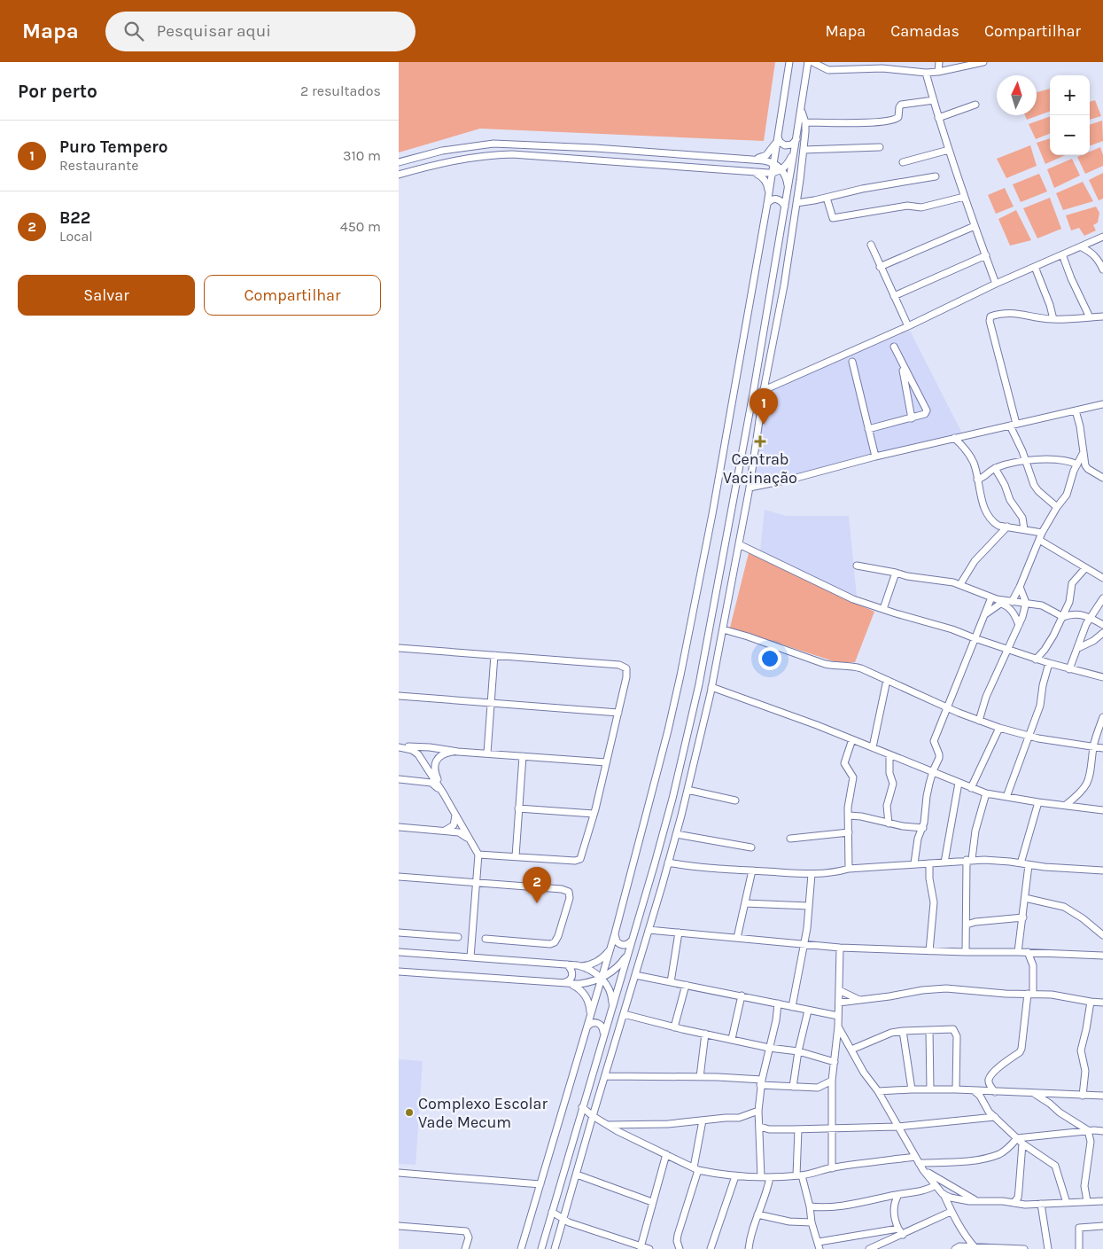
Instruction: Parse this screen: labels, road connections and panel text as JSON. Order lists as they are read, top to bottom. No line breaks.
{"places":{"health":["Centrab Vacinação"],"other":["Complexo Escolar Vade Mecum"]},"north":"top","page":{"header":"Mapa","search":"Pesquisar aqui","nav":["Mapa","Camadas","Compartilhar"],"heading":["Por perto","2 resultados"],"map_buttons":["+","−"],"list":[{"mark":"1","name":"Puro Tempero","note":"Restaurante","value":"310 m"},{"mark":"2","name":"B22","note":"Local","value":"450 m"}],"buttons":["Salvar","Compartilhar"],"pins":["1","2"]}}
